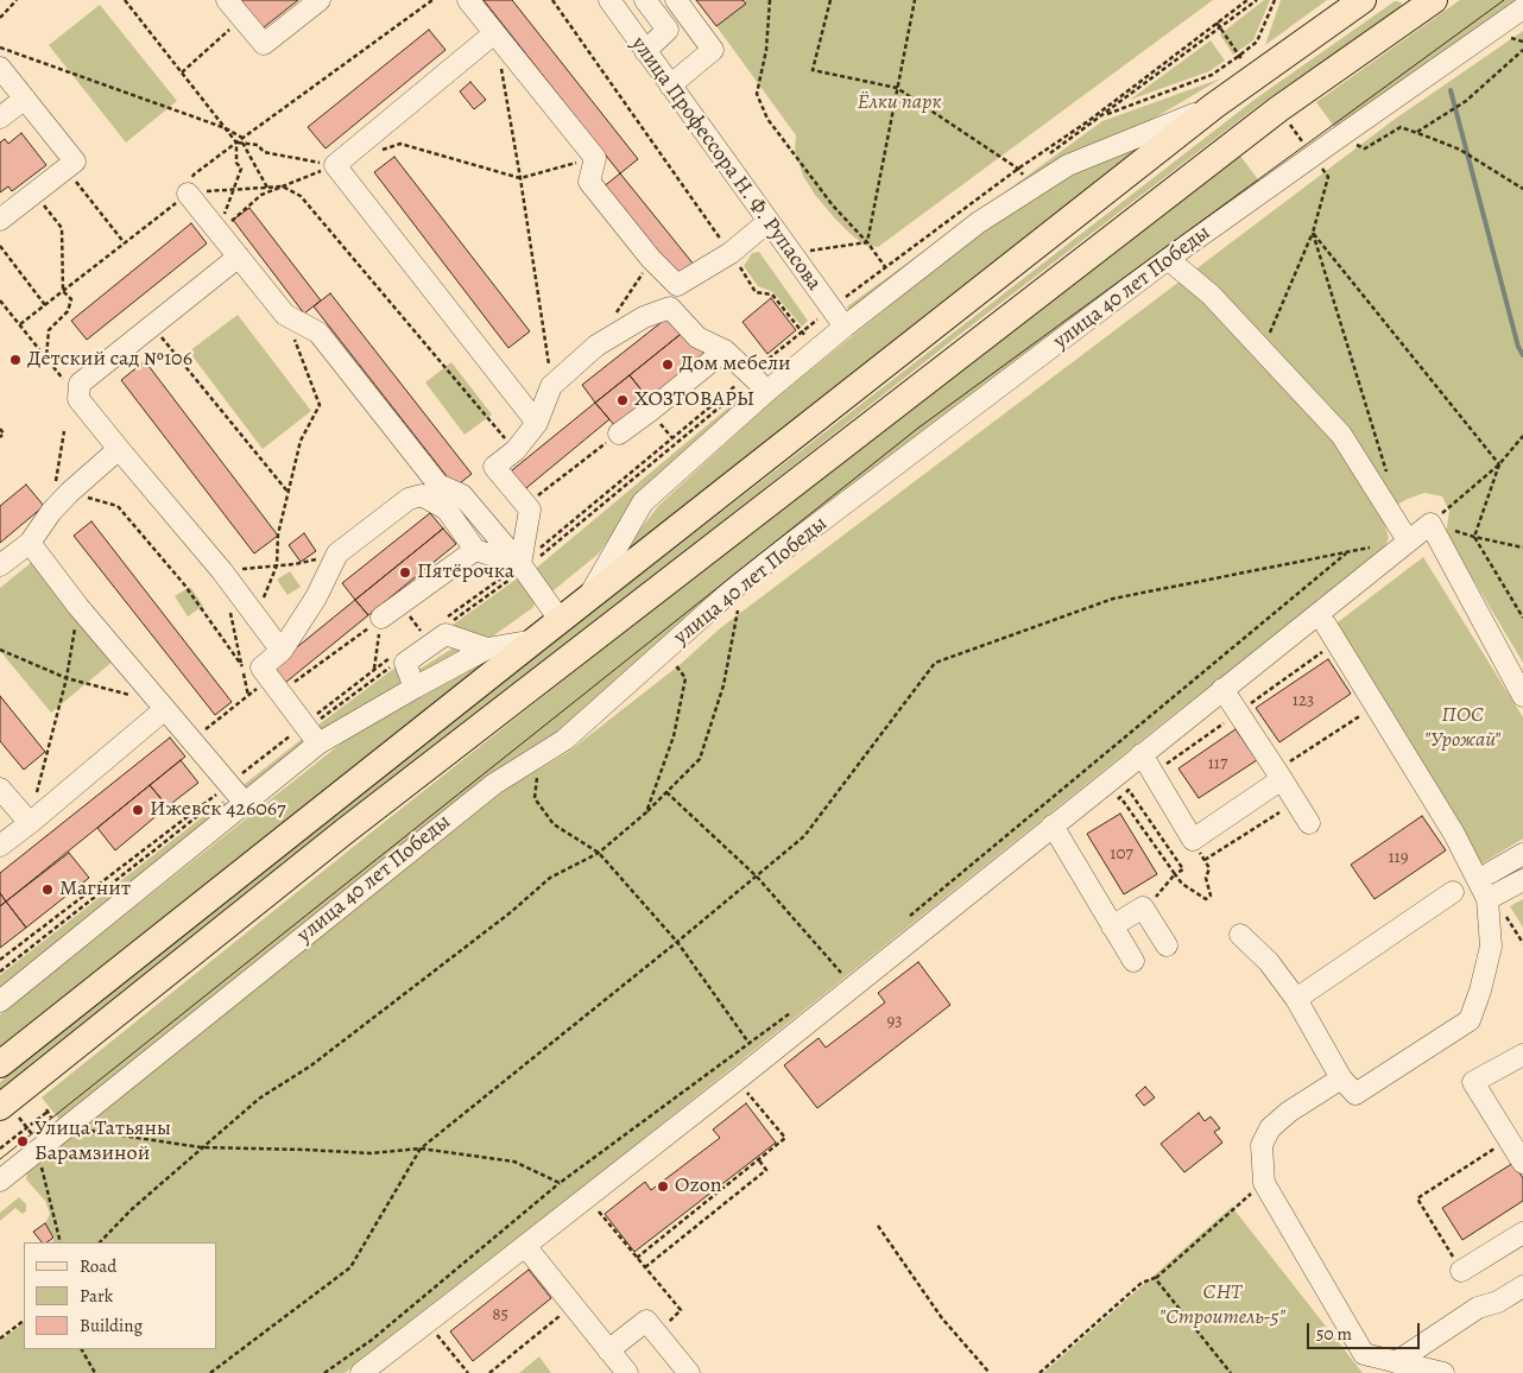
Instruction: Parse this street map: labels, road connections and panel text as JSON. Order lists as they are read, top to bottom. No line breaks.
{"streets":{"street":["улица Профессора Н. Ф. Рупасова","улица 40 лет Победы"]},"parks":["Ёлки парк","ПОС \"Урожай\"","СНТ \"Строитель-5\""],"places":["Детский сад №106","Дом мебели","ХОЗТОВАРЫ","Пятёрочка","Ижевск 426067","Магнит","Улица Татьяны Барамзиной","Ozon"],"house_numbers":["123","117","107","119","93","85"],"legend":["Road","Park","Building"],"scale_bar":"50 m"}
